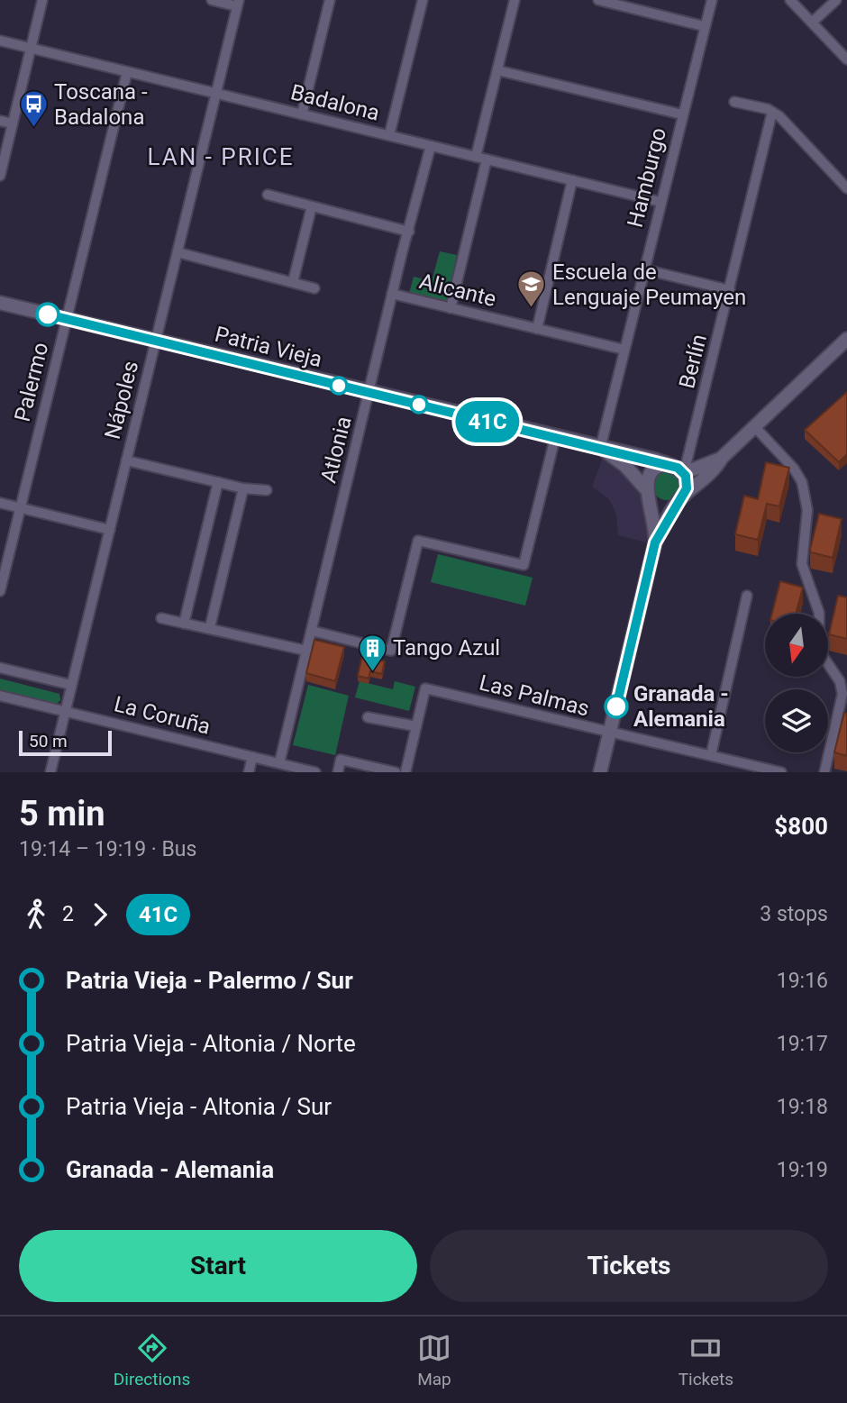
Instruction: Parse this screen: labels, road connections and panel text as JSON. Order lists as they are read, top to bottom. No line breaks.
{"streets":{"street":["Badalona","Hamburgo","Alicante","Patria Vieja","Berlín","Palermo","Nápoles","Atlonia","Las Palmas","La Coruña"]},"crossings":[["Badalona","Hamburgo"],["Badalona","Palermo"],["Badalona","Nápoles"],["Badalona","Atlonia"],["Hamburgo","Alicante"],["Hamburgo","Patria Vieja"],["Alicante","Atlonia"],["Patria Vieja","Berlín"],["Patria Vieja","Palermo"],["Patria Vieja","Nápoles"],["Patria Vieja","Atlonia"],["Nápoles","La Coruña"],["Atlonia","La Coruña"]],"districts":["LAN - PRICE"],"places":{"bus stop":["Toscana - Badalona"],"school or university":["Escuela de Lenguaje Peumayen"],"building":["Tango Azul"],"other":["Granada - Alemania"]},"lines":["bus line 41C"],"scale_bar":"50 m","north":"bottom","page":{"on_map":"41C","scale":"50 m","heading":["5 min","19:14 – 19:19 · Bus","$800"],"legs":["2","41C","3 stops"],"list":[{"name":"Patria Vieja - Palermo / Sur","value":"19:16"},{"name":"Patria Vieja - Altonia / Norte","value":"19:17"},{"name":"Patria Vieja - Altonia / Sur","value":"19:18"},{"name":"Granada - Alemania","value":"19:19"}],"buttons":["Start","Tickets"],"tabs":["Directions","Map","Tickets"]}}
